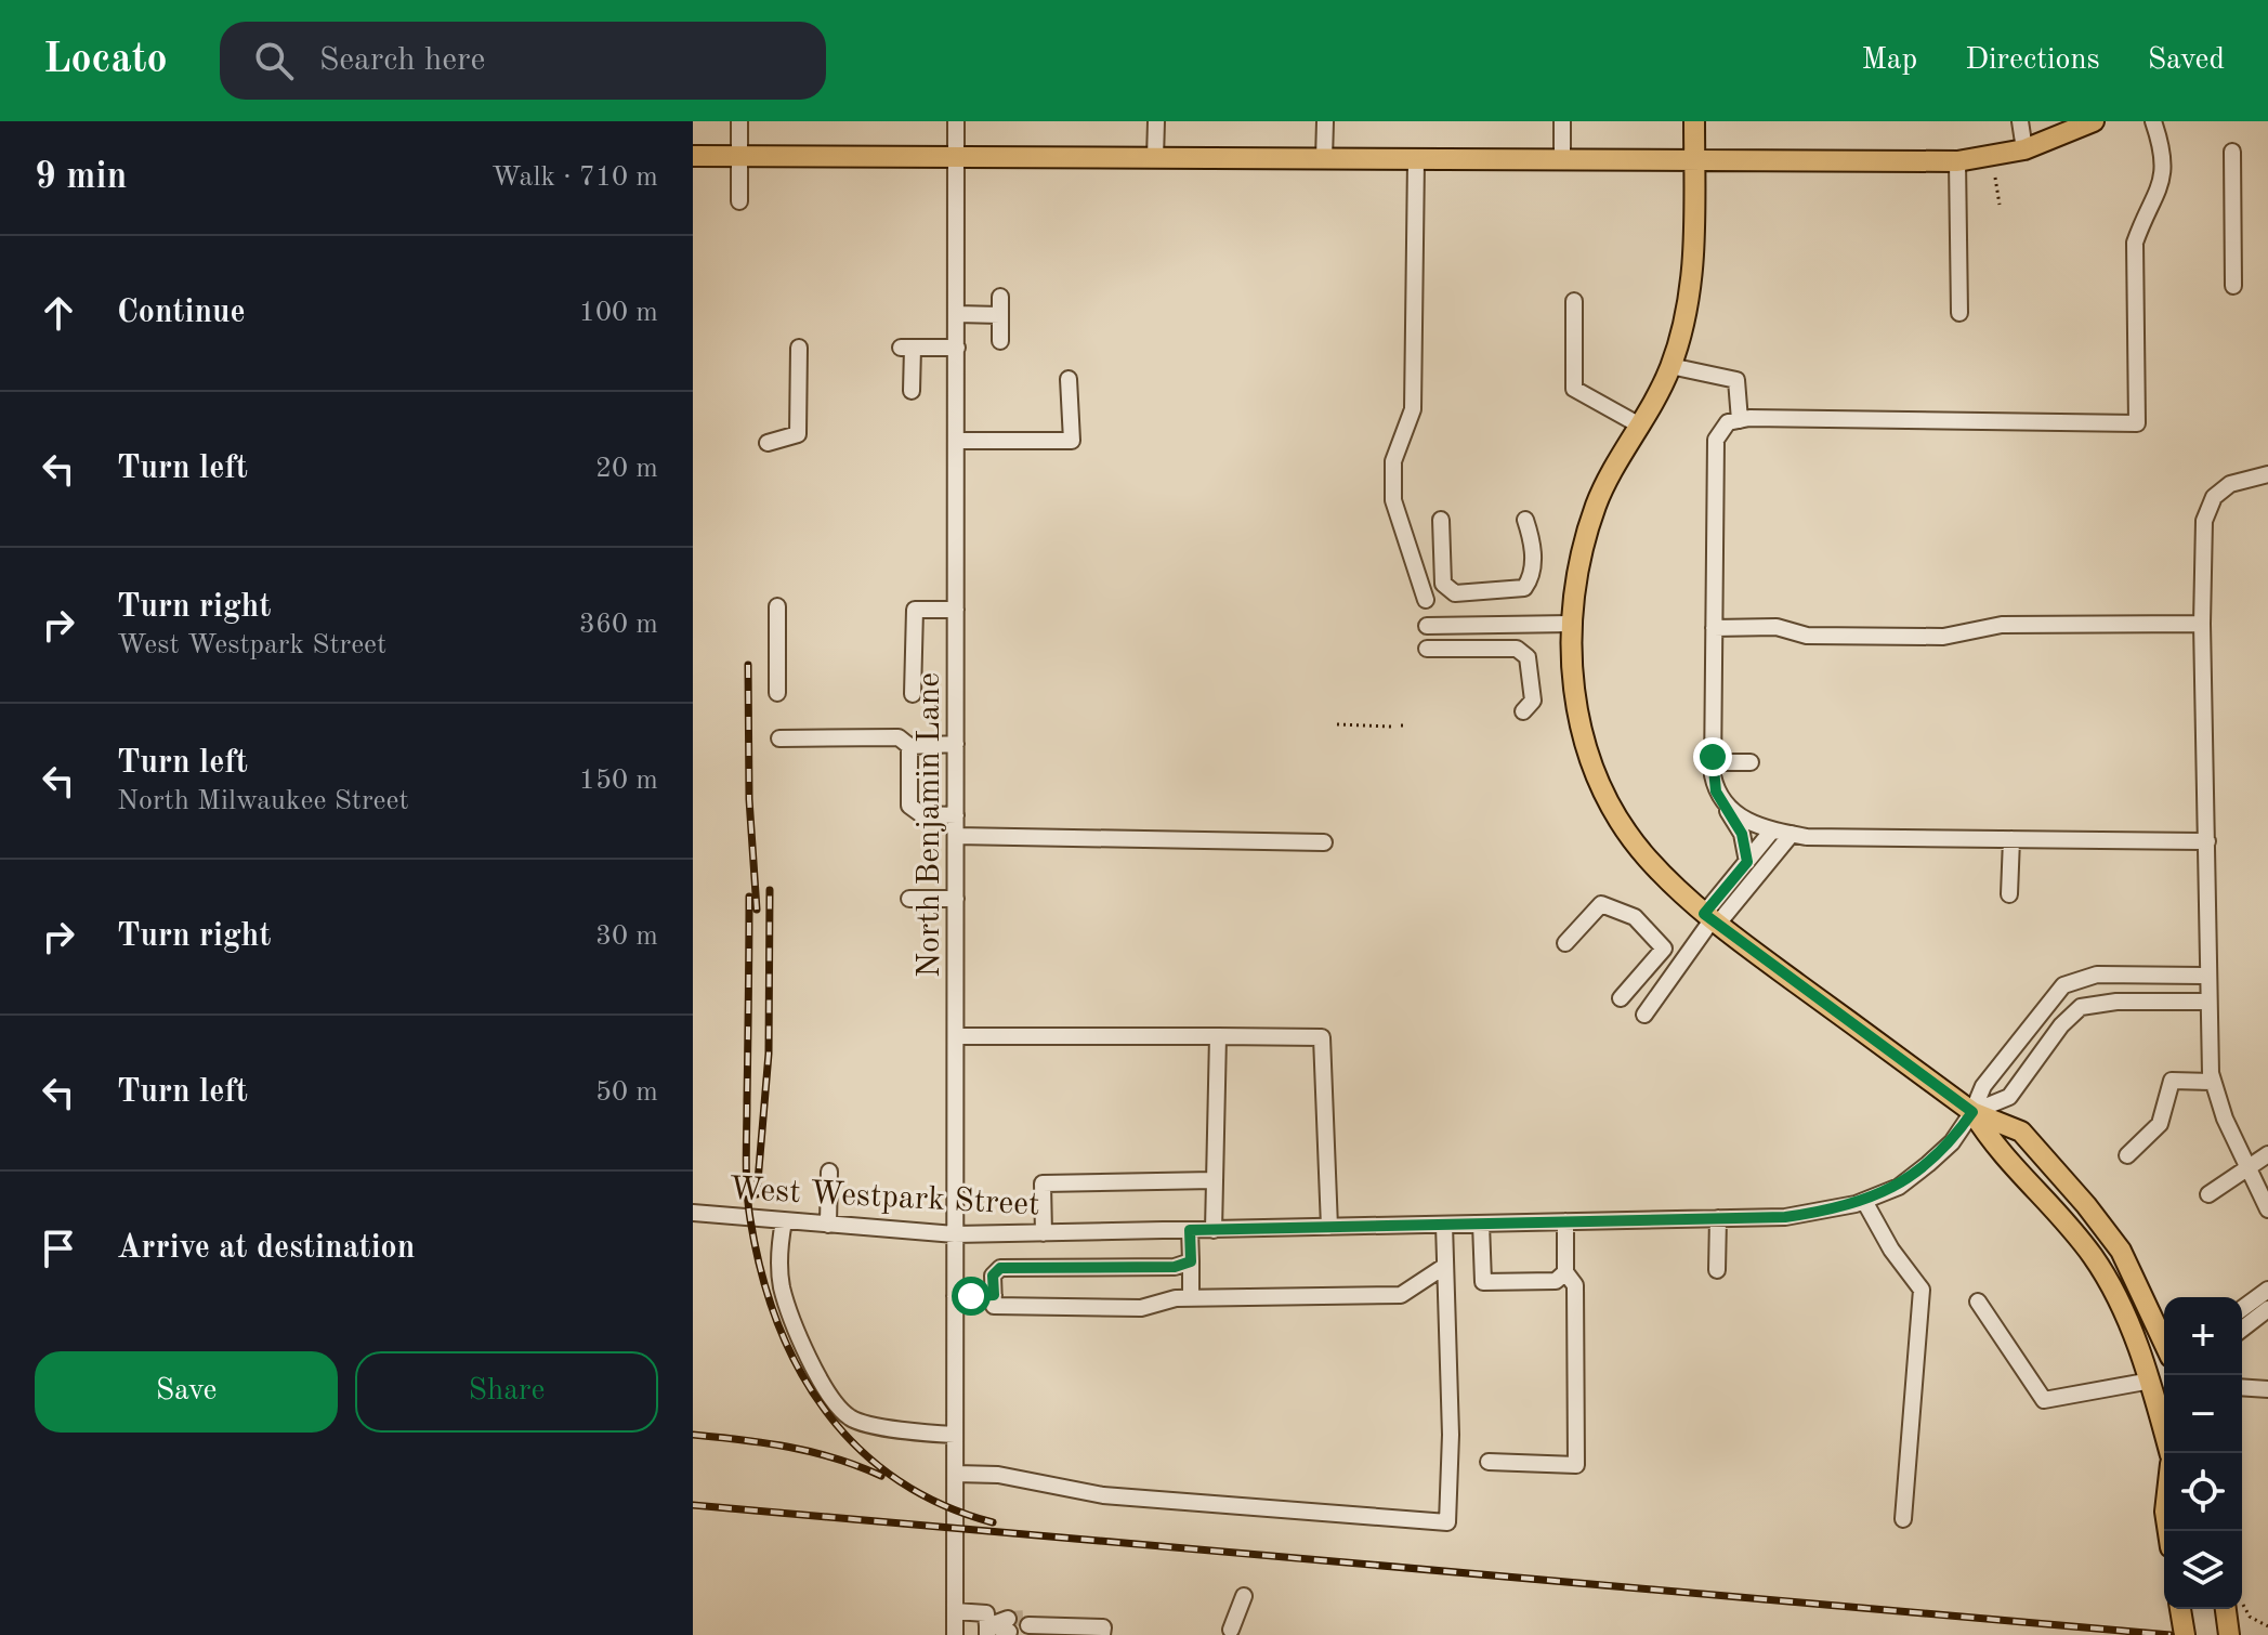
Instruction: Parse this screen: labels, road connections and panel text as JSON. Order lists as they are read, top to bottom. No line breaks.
{"streets":{"street":["North Benjamin Lane","West Westpark Street"]},"crossings":[["North Benjamin Lane","West Westpark Street"]],"page":{"header":"Locato","search":"Search here","nav":["Map","Directions","Saved"],"heading":["9 min","Walk · 710 m"],"list":[["Continue","100 m"],["Turn left","20 m"],["Turn right","West Westpark Street","360 m"],["Turn left","North Milwaukee Street","150 m"],["Turn right","30 m"],["Turn left","50 m"],"Arrive at destination"],"map_buttons":["+","−"],"buttons":["Save","Share"]}}
